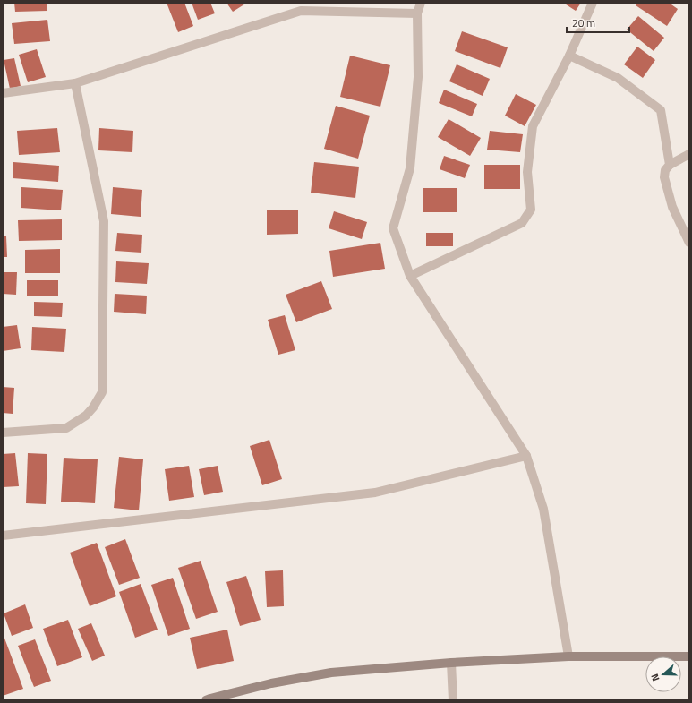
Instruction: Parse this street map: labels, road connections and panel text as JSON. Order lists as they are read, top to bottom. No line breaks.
{"scale_bar":"20 m","north":"left"}
